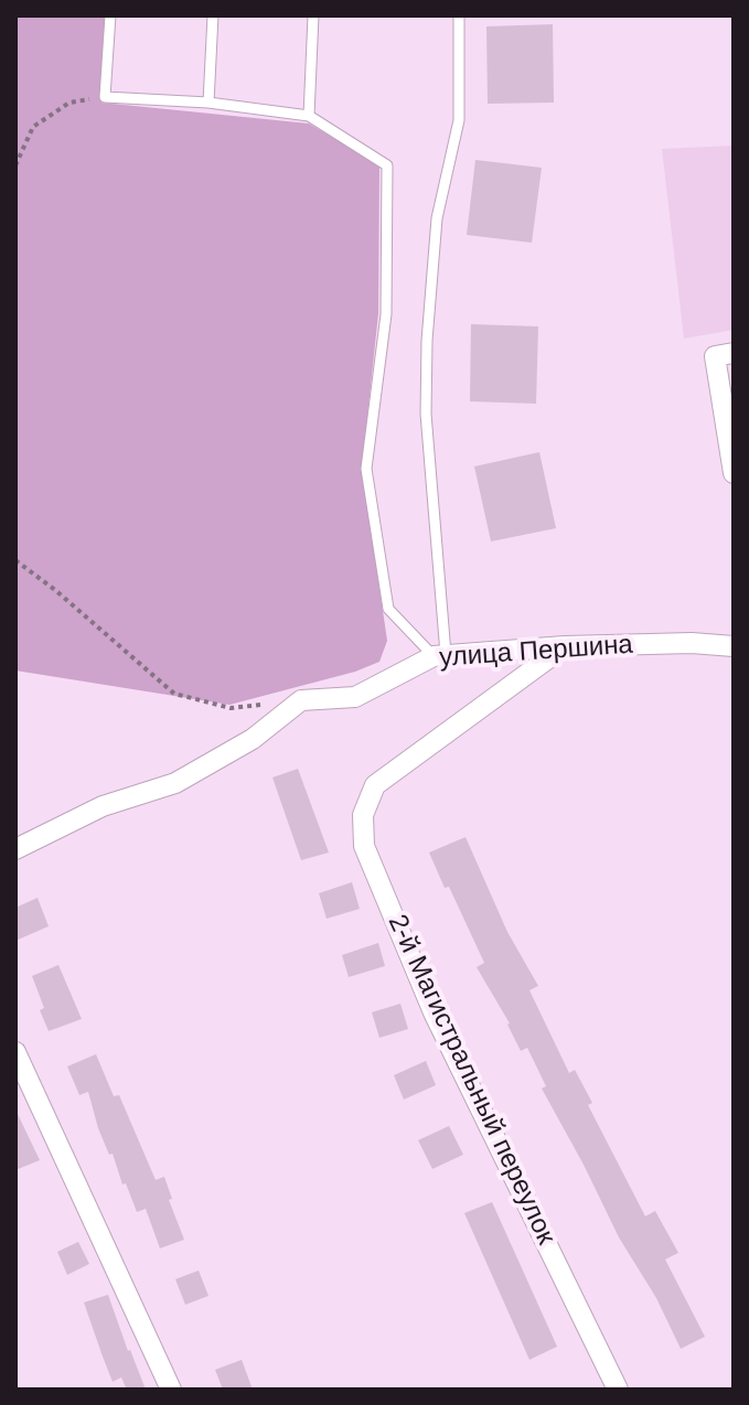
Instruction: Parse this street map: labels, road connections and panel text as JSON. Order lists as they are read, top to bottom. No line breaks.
{"streets":{"street":["улица Першина","2-й Магистральный переулок"]},"crossings":[["улица Першина","2-й Магистральный переулок"]]}
